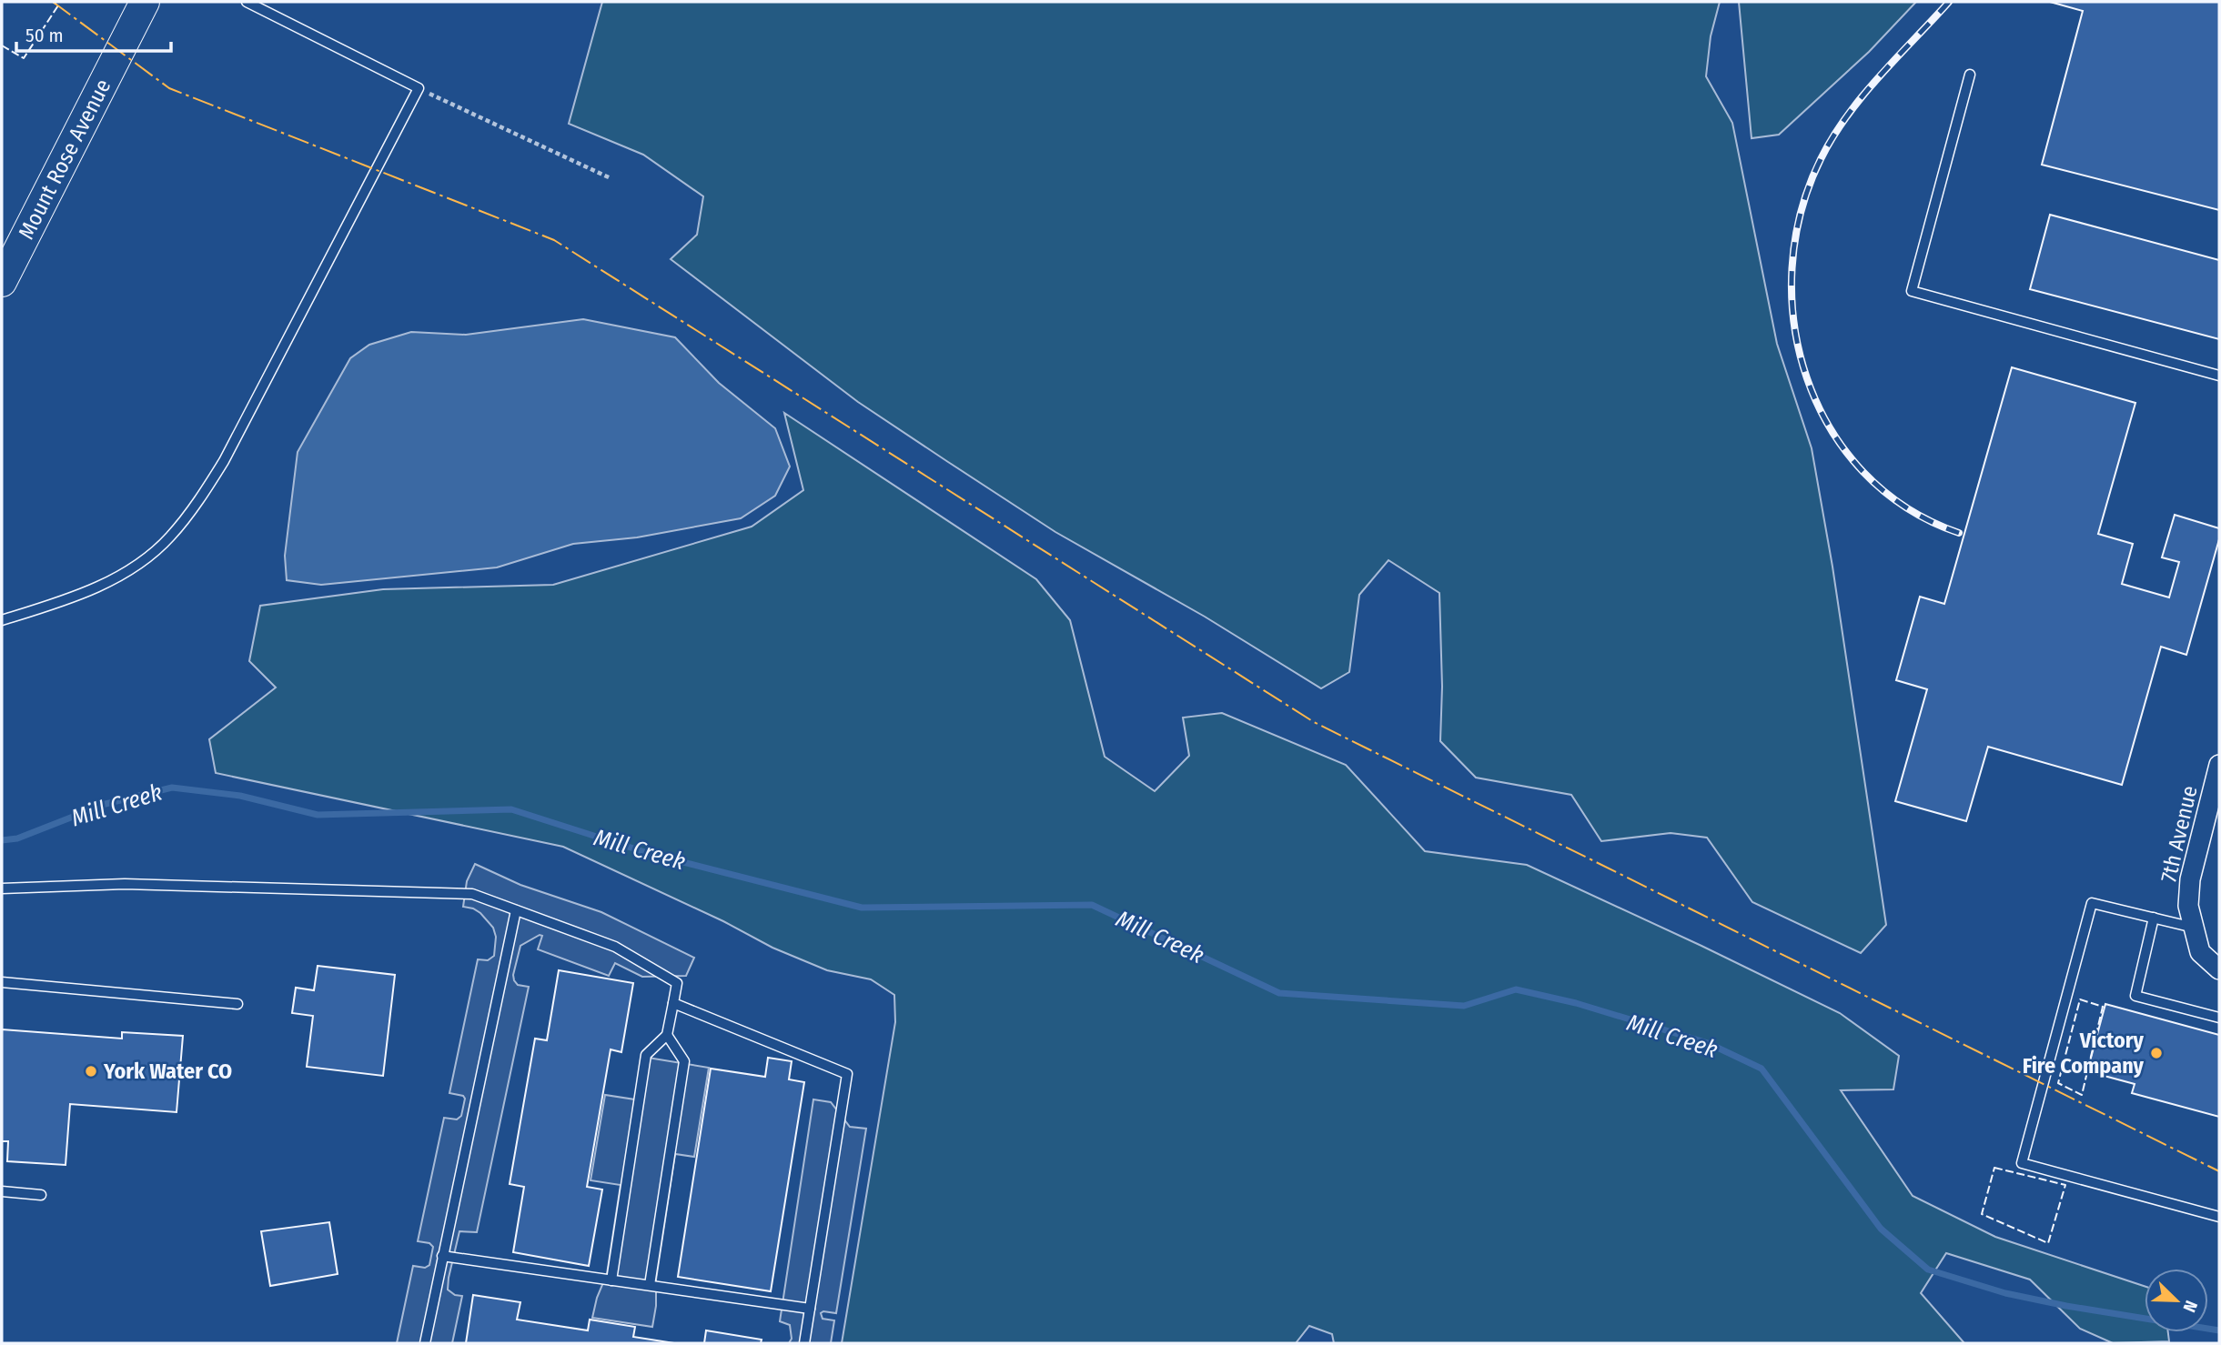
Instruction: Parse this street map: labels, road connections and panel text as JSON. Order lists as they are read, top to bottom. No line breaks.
{"streets":{"main road":["Mount Rose Avenue"],"street":["7th Avenue"]},"water":["Mill Creek"],"places":["Victory Fire Company","York Water CO"],"scale_bar":"50 m","north":"bottom right"}
